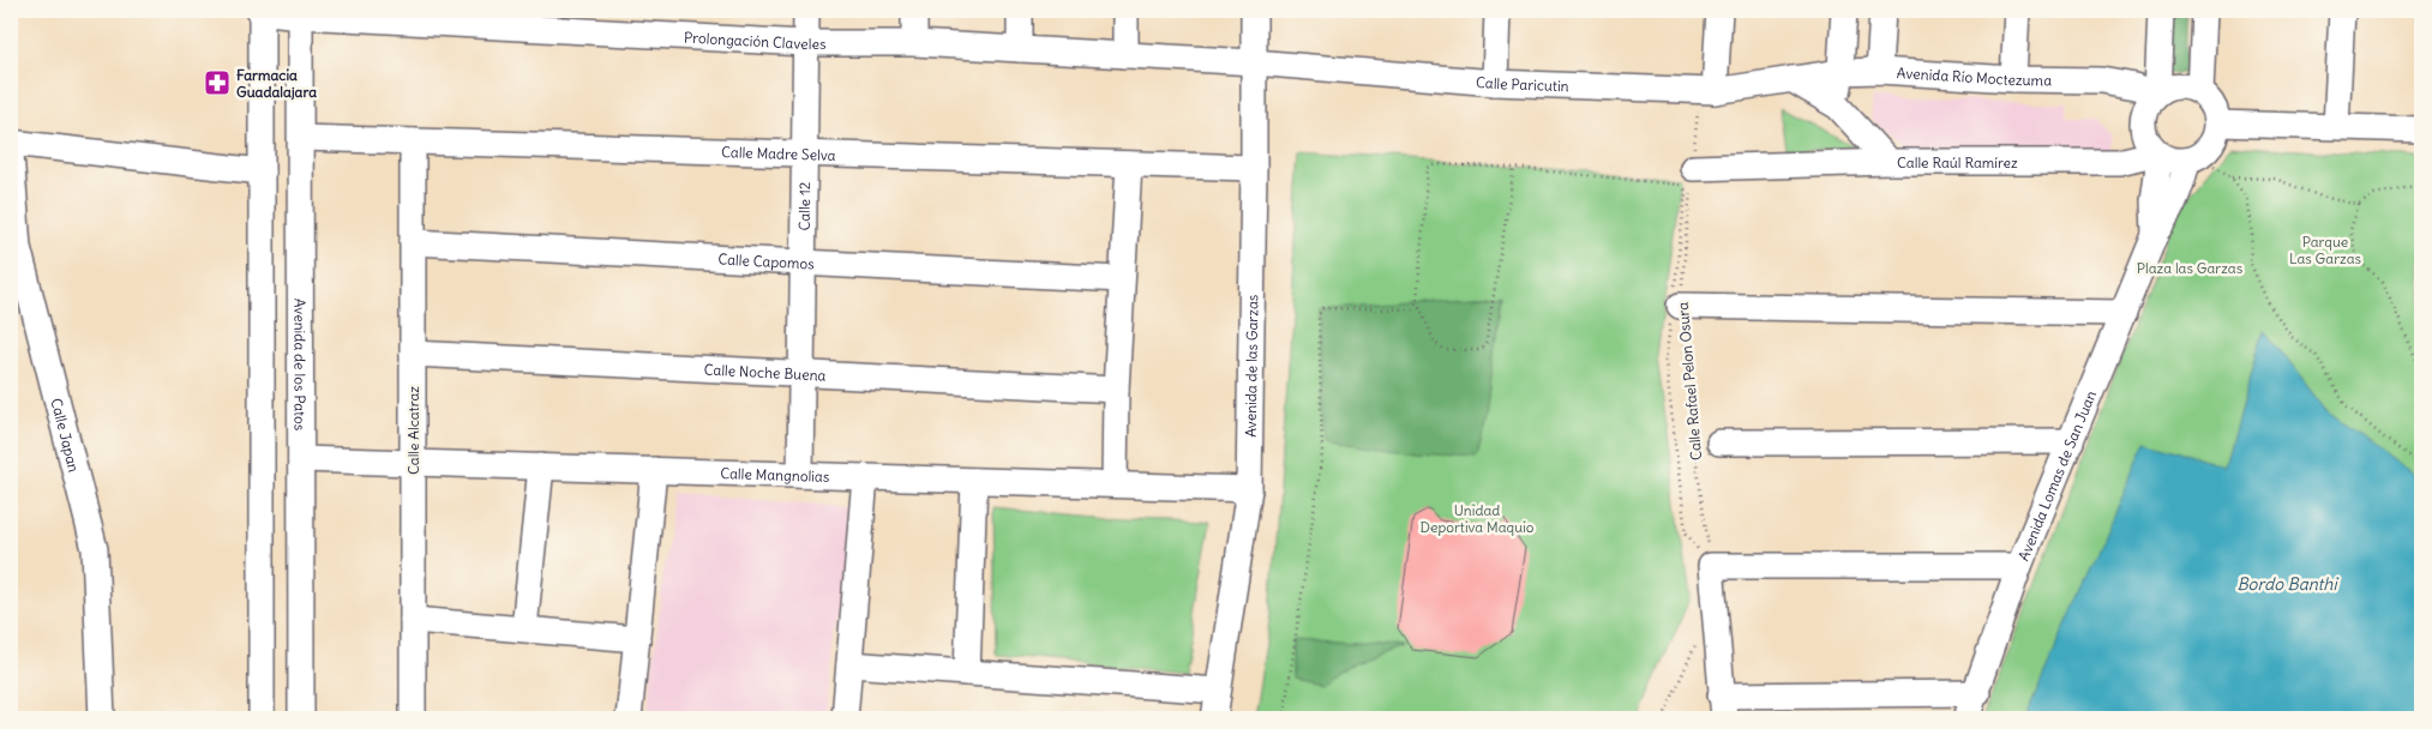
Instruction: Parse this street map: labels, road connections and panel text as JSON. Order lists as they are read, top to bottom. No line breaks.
{"streets":{"street":["Prolongación Claveles","Avenida Río Moctezuma","Calle Paricutin","Calle Madre Selva","Calle Raúl Ramírez","Calle 12","Calle Capomos","Avenida de los Patos","Avenida de las Garzas","Calle Noche Buena","Calle Alcatraz","Calle Japan","Calle Mangnolias","Avenida Lomas de San Juan"],"path":["Calle Rafael Pelon Osura"]},"crossings":[["Prolongación Claveles","Calle Paricutin"],["Prolongación Claveles","Calle 12"],["Prolongación Claveles","Avenida de los Patos"],["Prolongación Claveles","Avenida de las Garzas"],["Avenida Río Moctezuma","Calle Paricutin"],["Avenida Río Moctezuma","Calle Raúl Ramírez"],["Avenida Río Moctezuma","Avenida Lomas de San Juan"],["Calle Paricutin","Calle Raúl Ramírez"],["Calle Paricutin","Avenida de las Garzas"],["Calle Paricutin","Calle Rafael Pelon Osura"],["Calle Madre Selva","Calle 12"],["Calle Madre Selva","Avenida de los Patos"],["Calle Madre Selva","Avenida de las Garzas"],["Calle Madre Selva","Calle Alcatraz"],["Calle Raúl Ramírez","Avenida Lomas de San Juan"],["Calle 12","Calle Capomos"],["Calle 12","Calle Noche Buena"],["Calle 12","Calle Mangnolias"],["Calle Capomos","Calle Alcatraz"],["Avenida de los Patos","Calle Mangnolias"],["Avenida de las Garzas","Calle Mangnolias"],["Calle Noche Buena","Calle Alcatraz"],["Calle Alcatraz","Calle Mangnolias"]],"water":["Bordo Banthi"],"parks":["Parque Las Garzas","Plaza las Garzas","Unidad Deportiva Maquio"],"places":{"pharmacy":["Farmacia Guadalajara"]}}
